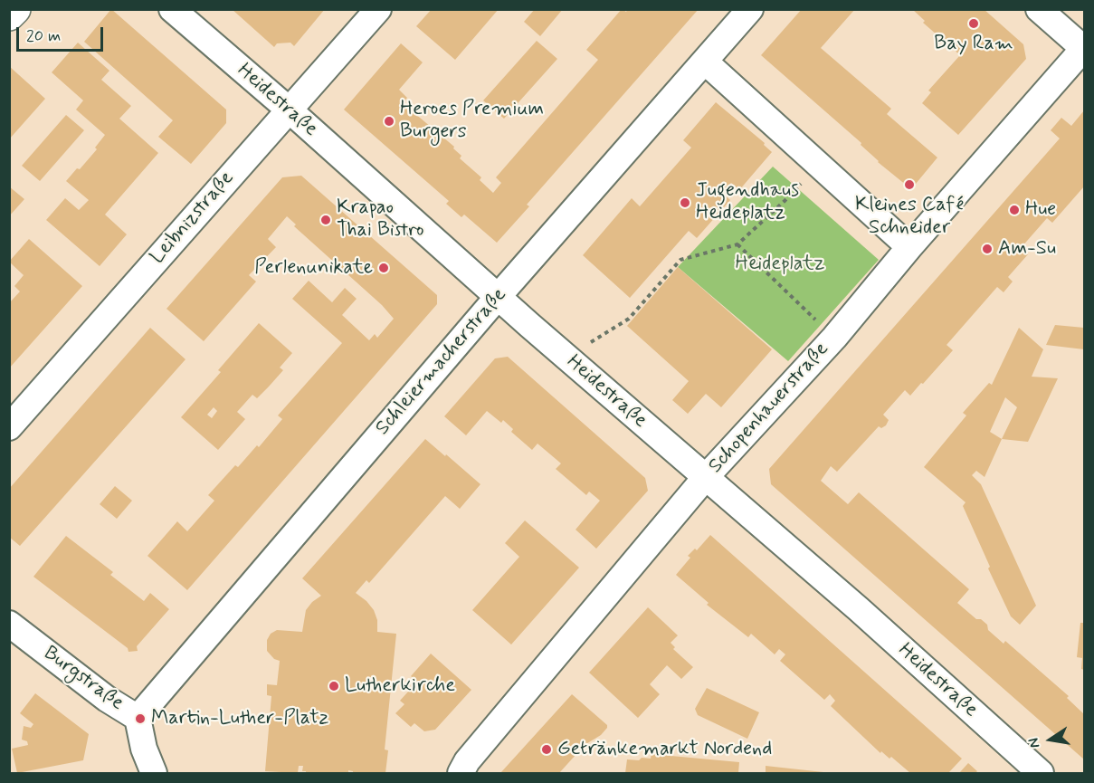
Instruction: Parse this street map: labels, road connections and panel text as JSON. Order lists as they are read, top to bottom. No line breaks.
{"streets":{"street":["Heidestraße","Leibnizstraße","Schleiermacherstraße","Schopenhauerstraße","Burgstraße"]},"crossings":[["Heidestraße","Leibnizstraße"],["Heidestraße","Schleiermacherstraße"],["Heidestraße","Schopenhauerstraße"],["Schleiermacherstraße","Burgstraße"]],"parks":["Heideplatz"],"places":["Bay Ram","Heroes Premium Burgers","Kleines Café Schneider","Jugendhaus Heideplatz","Hue","Krapao Thai Bistro","Am-Su","Perlenunikate","Lutherkirche","Martin-Luther-Platz","Getränkemarkt Nordend"],"scale_bar":"20 m","north":"left"}
